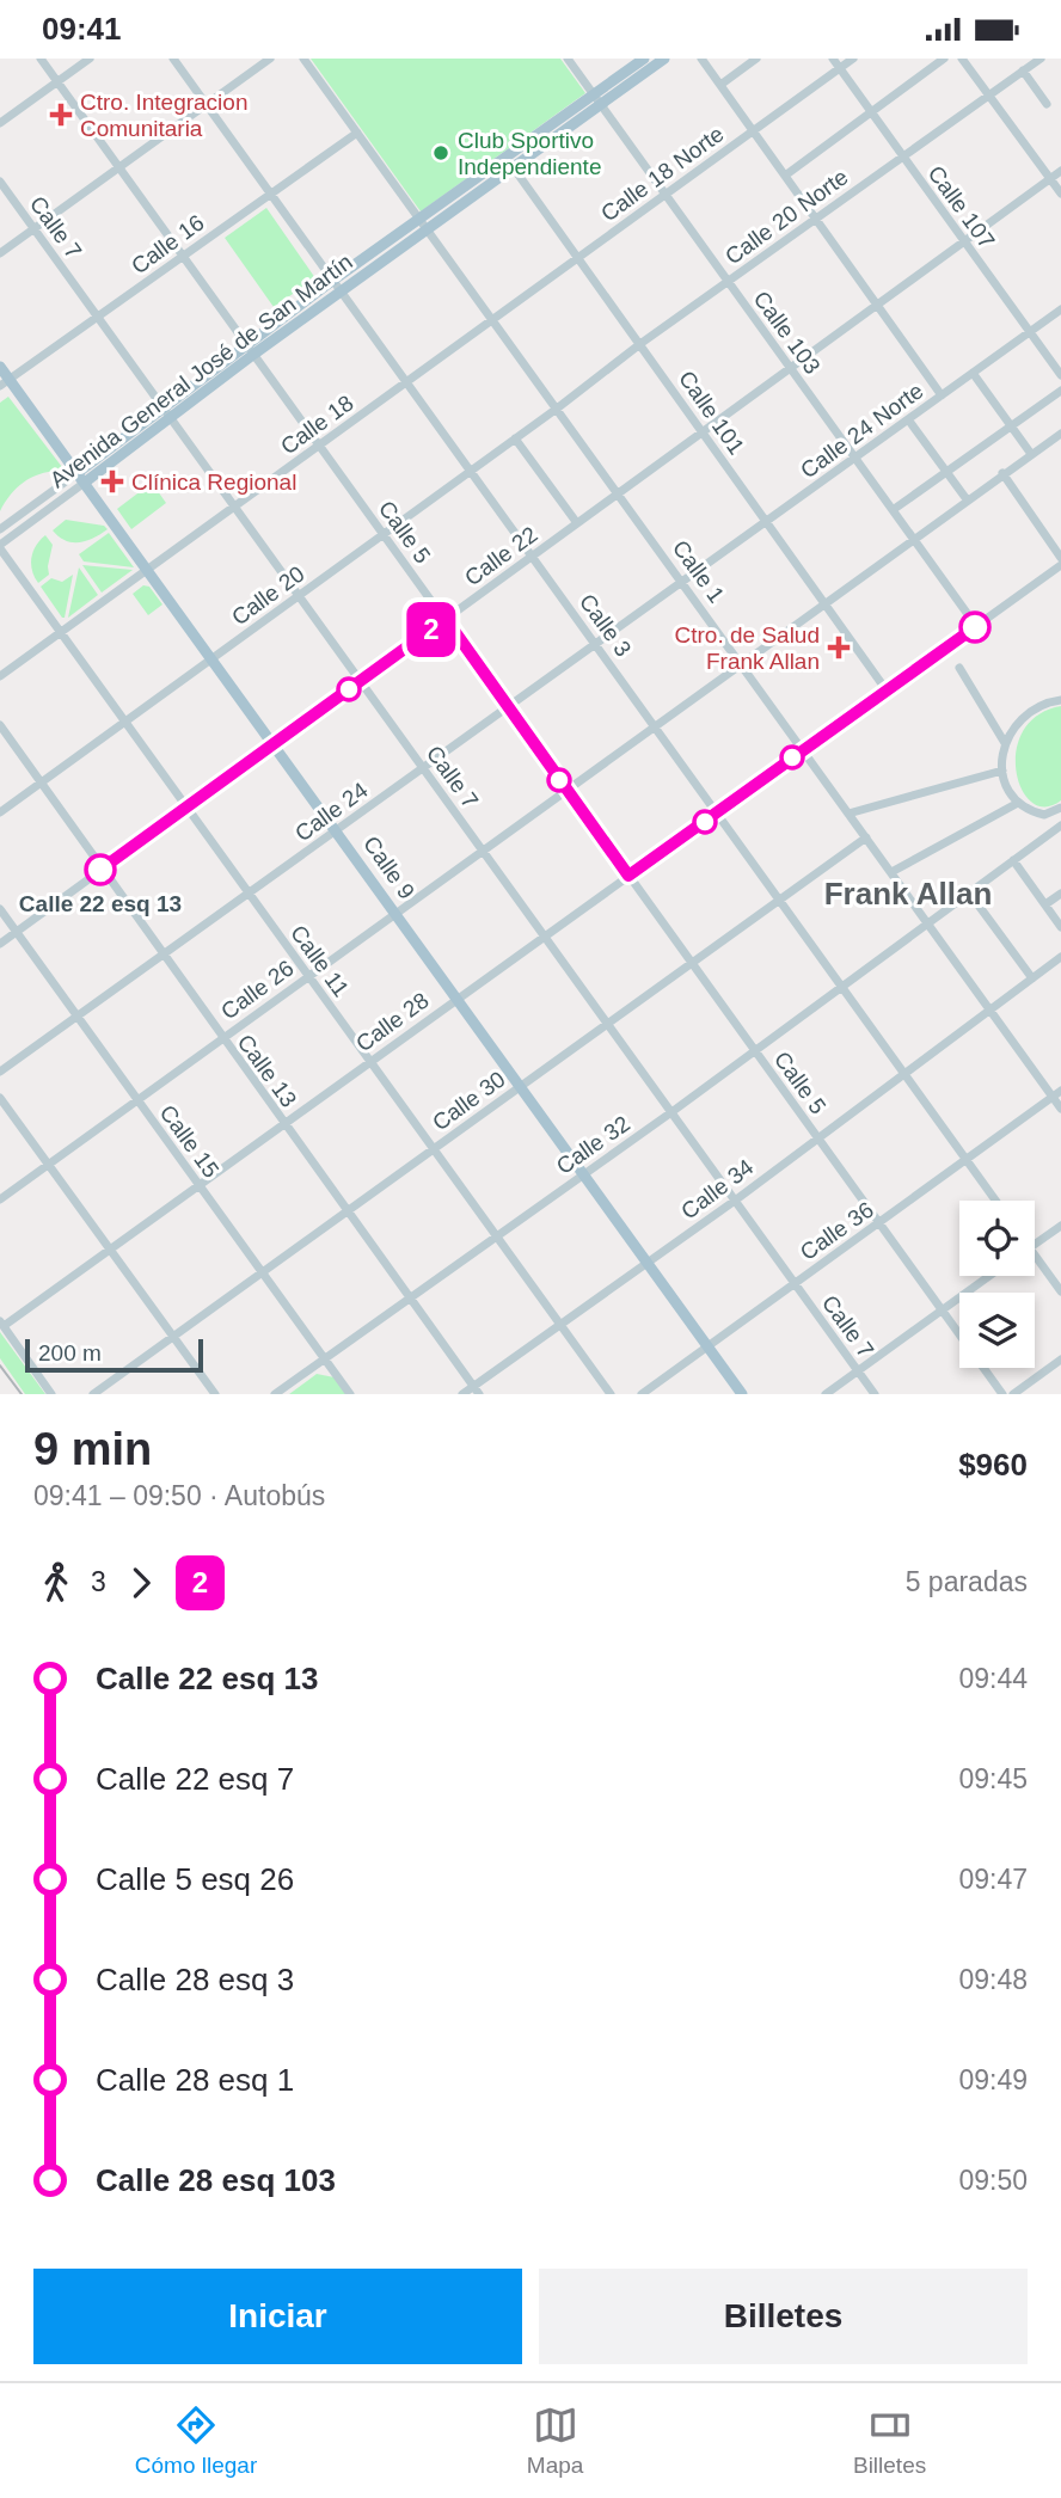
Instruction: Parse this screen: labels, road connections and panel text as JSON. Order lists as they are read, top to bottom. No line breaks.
{"streets":{"main road":["Avenida General José de San Martín","Calle 9"],"street":["Calle 18 Norte","Calle 107","Calle 20 Norte","Calle 7","Calle 16","Calle 103","Calle 101","Calle 18","Calle 24 Norte","Calle 5","Calle 22","Calle 1","Calle 20","Calle 3","Calle 24","Calle 11","Calle 26","Calle 28","Calle 13","Calle 30","Calle 15","Calle 32","Calle 34","Calle 36"]},"crossings":[["Calle 18 Norte","Calle 107"],["Calle 18 Norte","Calle 103"],["Calle 18 Norte","Calle 101"],["Calle 18 Norte","Calle 18"],["Calle 18 Norte","Calle 1"],["Calle 107","Calle 20 Norte"],["Calle 107","Calle 24 Norte"],["Calle 107","Calle 22"],["Calle 20 Norte","Calle 103"],["Calle 20 Norte","Calle 101"],["Calle 20 Norte","Calle 1"],["Calle 20 Norte","Calle 20"],["Calle 7","Calle 16"],["Calle 7","Avenida General José de San Martín"],["Calle 7","Calle 18"],["Calle 7","Calle 22"],["Calle 7","Calle 20"],["Calle 7","Calle 24"],["Calle 7","Calle 26"],["Calle 7","Calle 28"],["Calle 7","Calle 30"],["Calle 7","Calle 32"],["Calle 7","Calle 34"],["Calle 7","Calle 36"],["Calle 16","Calle 5"],["Calle 16","Calle 1"],["Calle 16","Calle 3"],["Calle 16","Calle 9"],["Calle 103","Calle 24 Norte"],["Calle 103","Calle 22"],["Calle 103","Calle 26"],["Calle 103","Calle 28"],["Avenida General José de San Martín","Calle 101"],["Avenida General José de San Martín","Calle 5"],["Avenida General José de San Martín","Calle 1"],["Avenida General José de San Martín","Calle 3"],["Avenida General José de San Martín","Calle 9"],["Avenida General José de San Martín","Calle 11"],["Calle 101","Calle 24 Norte"],["Calle 101","Calle 22"],["Calle 101","Calle 26"],["Calle 101","Calle 28"],["Calle 18","Calle 5"],["Calle 18","Calle 1"],["Calle 18","Calle 3"],["Calle 18","Calle 9"],["Calle 18","Calle 11"],["Calle 24 Norte","Calle 1"],["Calle 24 Norte","Calle 24"],["Calle 5","Calle 22"],["Calle 5","Calle 20"],["Calle 5","Calle 24"],["Calle 5","Calle 26"],["Calle 5","Calle 28"],["Calle 5","Calle 30"],["Calle 5","Calle 32"],["Calle 5","Calle 34"],["Calle 5","Calle 36"],["Calle 22","Calle 1"],["Calle 22","Calle 3"],["Calle 22","Calle 9"],["Calle 22","Calle 11"],["Calle 22","Calle 13"],["Calle 22","Calle 15"],["Calle 1","Calle 20"],["Calle 1","Calle 24"],["Calle 1","Calle 26"],["Calle 1","Calle 28"],["Calle 1","Calle 30"],["Calle 1","Calle 32"],["Calle 1","Calle 34"],["Calle 1","Calle 36"],["Calle 20","Calle 3"],["Calle 20","Calle 9"],["Calle 20","Calle 11"],["Calle 20","Calle 13"],["Calle 3","Calle 24"],["Calle 3","Calle 26"],["Calle 3","Calle 28"],["Calle 3","Calle 30"],["Calle 3","Calle 32"],["Calle 3","Calle 34"],["Calle 3","Calle 36"],["Calle 24","Calle 9"],["Calle 24","Calle 11"],["Calle 24","Calle 13"],["Calle 24","Calle 15"],["Calle 9","Calle 26"],["Calle 9","Calle 28"],["Calle 9","Calle 30"],["Calle 9","Calle 32"],["Calle 9","Calle 34"],["Calle 9","Calle 36"],["Calle 11","Calle 26"],["Calle 11","Calle 28"],["Calle 11","Calle 30"],["Calle 11","Calle 32"],["Calle 11","Calle 34"],["Calle 26","Calle 13"],["Calle 26","Calle 15"],["Calle 28","Calle 13"],["Calle 28","Calle 15"],["Calle 13","Calle 30"],["Calle 13","Calle 32"],["Calle 13","Calle 34"],["Calle 30","Calle 15"],["Calle 15","Calle 32"]],"districts":["Frank Allan"],"places":{"health":["Ctro. Integracion Comunitaria","Clínica Regional","Ctro. de Salud Frank Allan"],"other":["Club Sportivo Independiente","Calle 22 esq 13"]},"lines":["bus line 2"],"scale_bar":"200 m","page":{"status":"09:41","on_map":"2","scale":"200 m","heading":["9 min","09:41 – 09:50 · Autobús","$960"],"legs":["3","2","5 paradas"],"list":[{"name":"Calle 22 esq 13","value":"09:44"},{"name":"Calle 22 esq 7","value":"09:45"},{"name":"Calle 5 esq 26","value":"09:47"},{"name":"Calle 28 esq 3","value":"09:48"},{"name":"Calle 28 esq 1","value":"09:49"},{"name":"Calle 28 esq 103","value":"09:50"}],"buttons":["Iniciar","Billetes"],"tabs":["Cómo llegar","Mapa","Billetes"]}}
